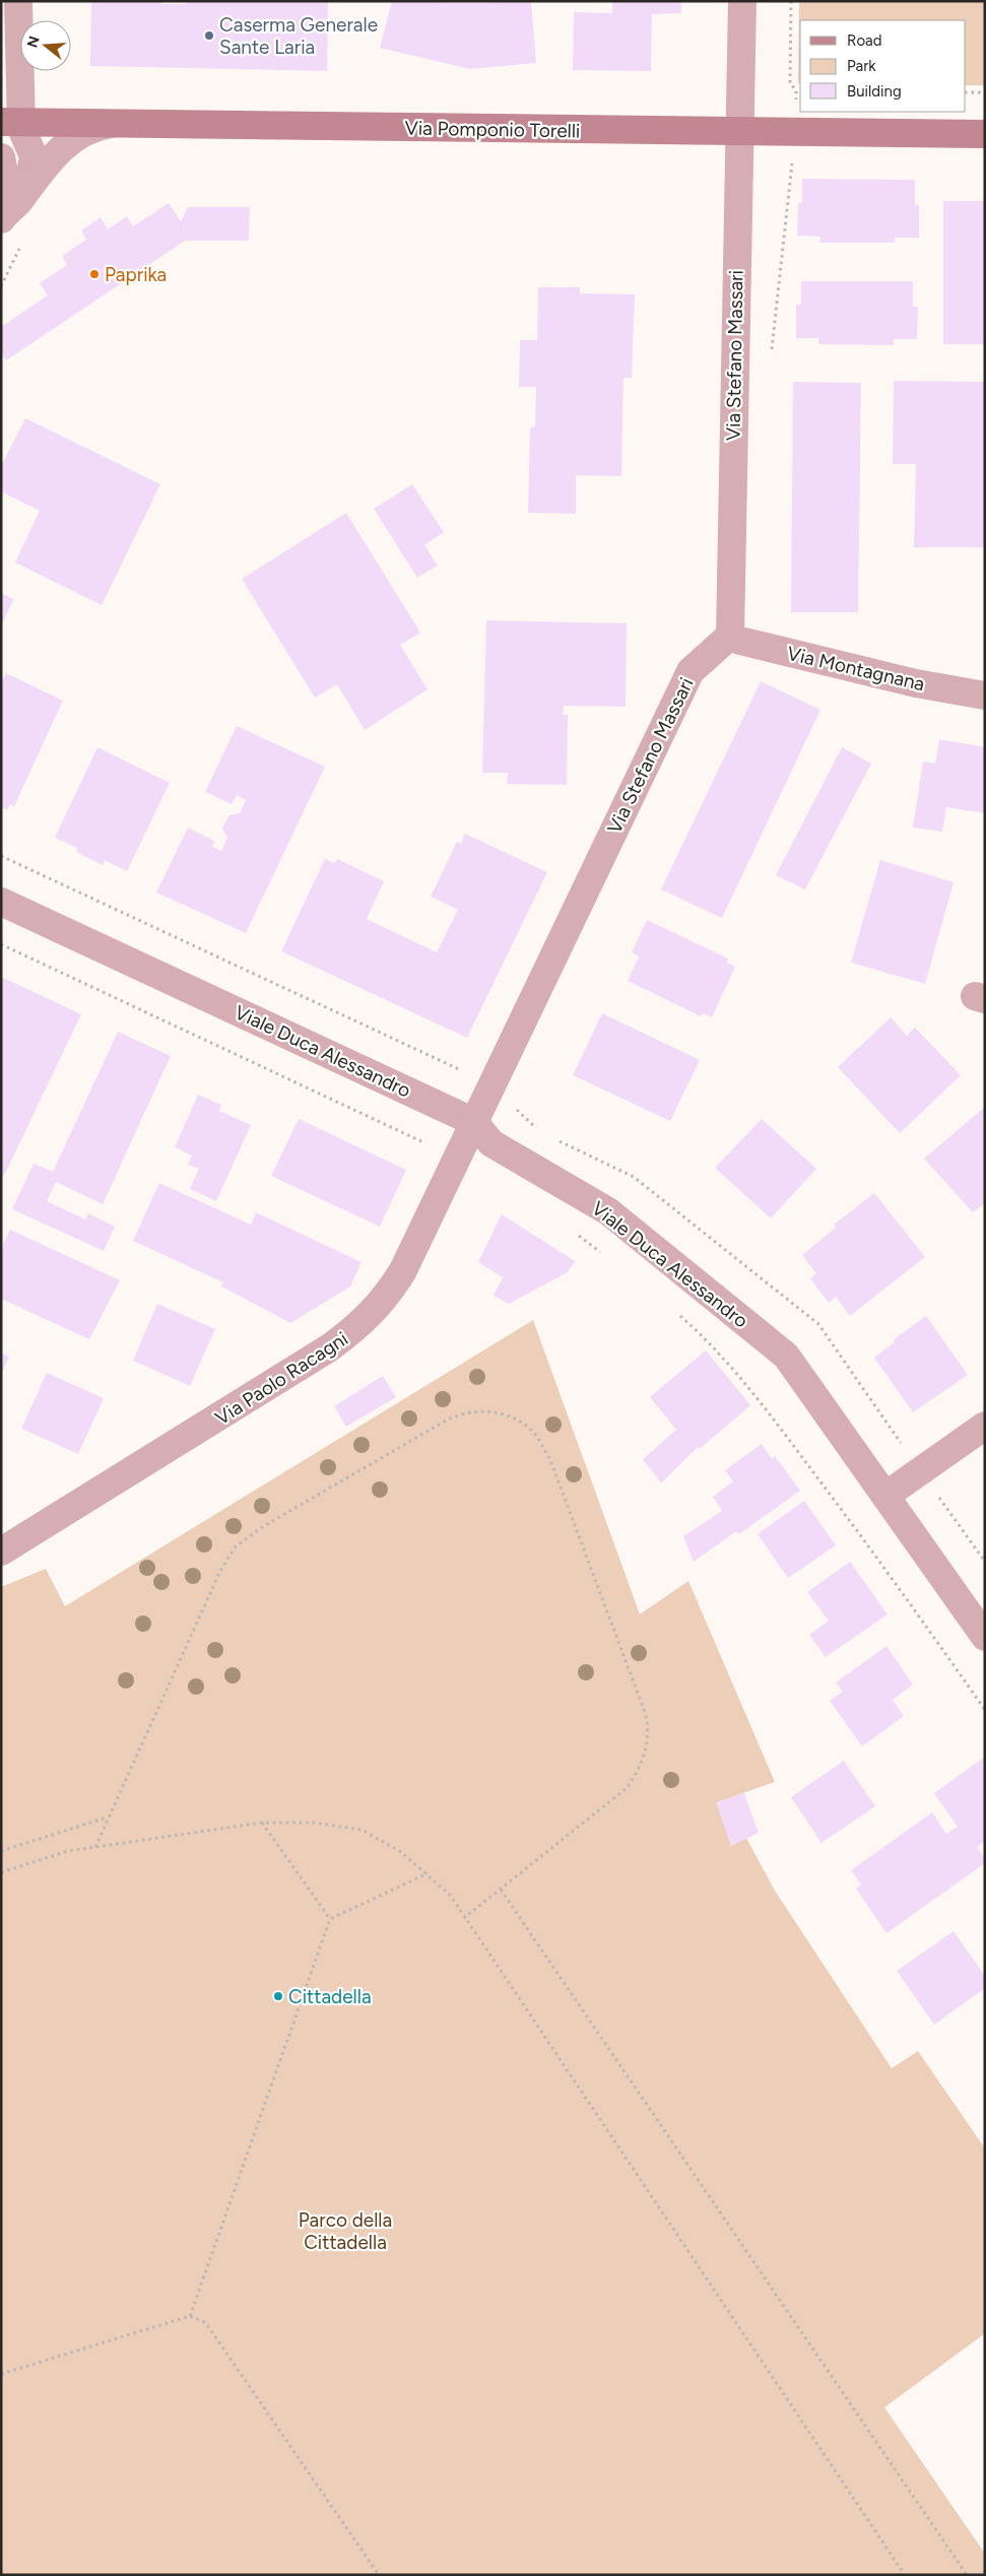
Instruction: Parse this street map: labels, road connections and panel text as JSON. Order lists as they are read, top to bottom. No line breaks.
{"streets":{"main road":["Via Pomponio Torelli"],"street":["Via Stefano Massari","Via Montagnana","Viale Duca Alessandro","Via Paolo Racagni"]},"crossings":[["Via Pomponio Torelli","Via Stefano Massari"],["Via Stefano Massari","Via Montagnana"],["Via Stefano Massari","Viale Duca Alessandro"],["Via Stefano Massari","Via Paolo Racagni"],["Viale Duca Alessandro","Via Paolo Racagni"]],"parks":["Parco della Cittadella"],"places":["Caserma Generale Sante Laria","Paprika","Cittadella"],"legend":["Road","Park","Building"],"north":"left"}
